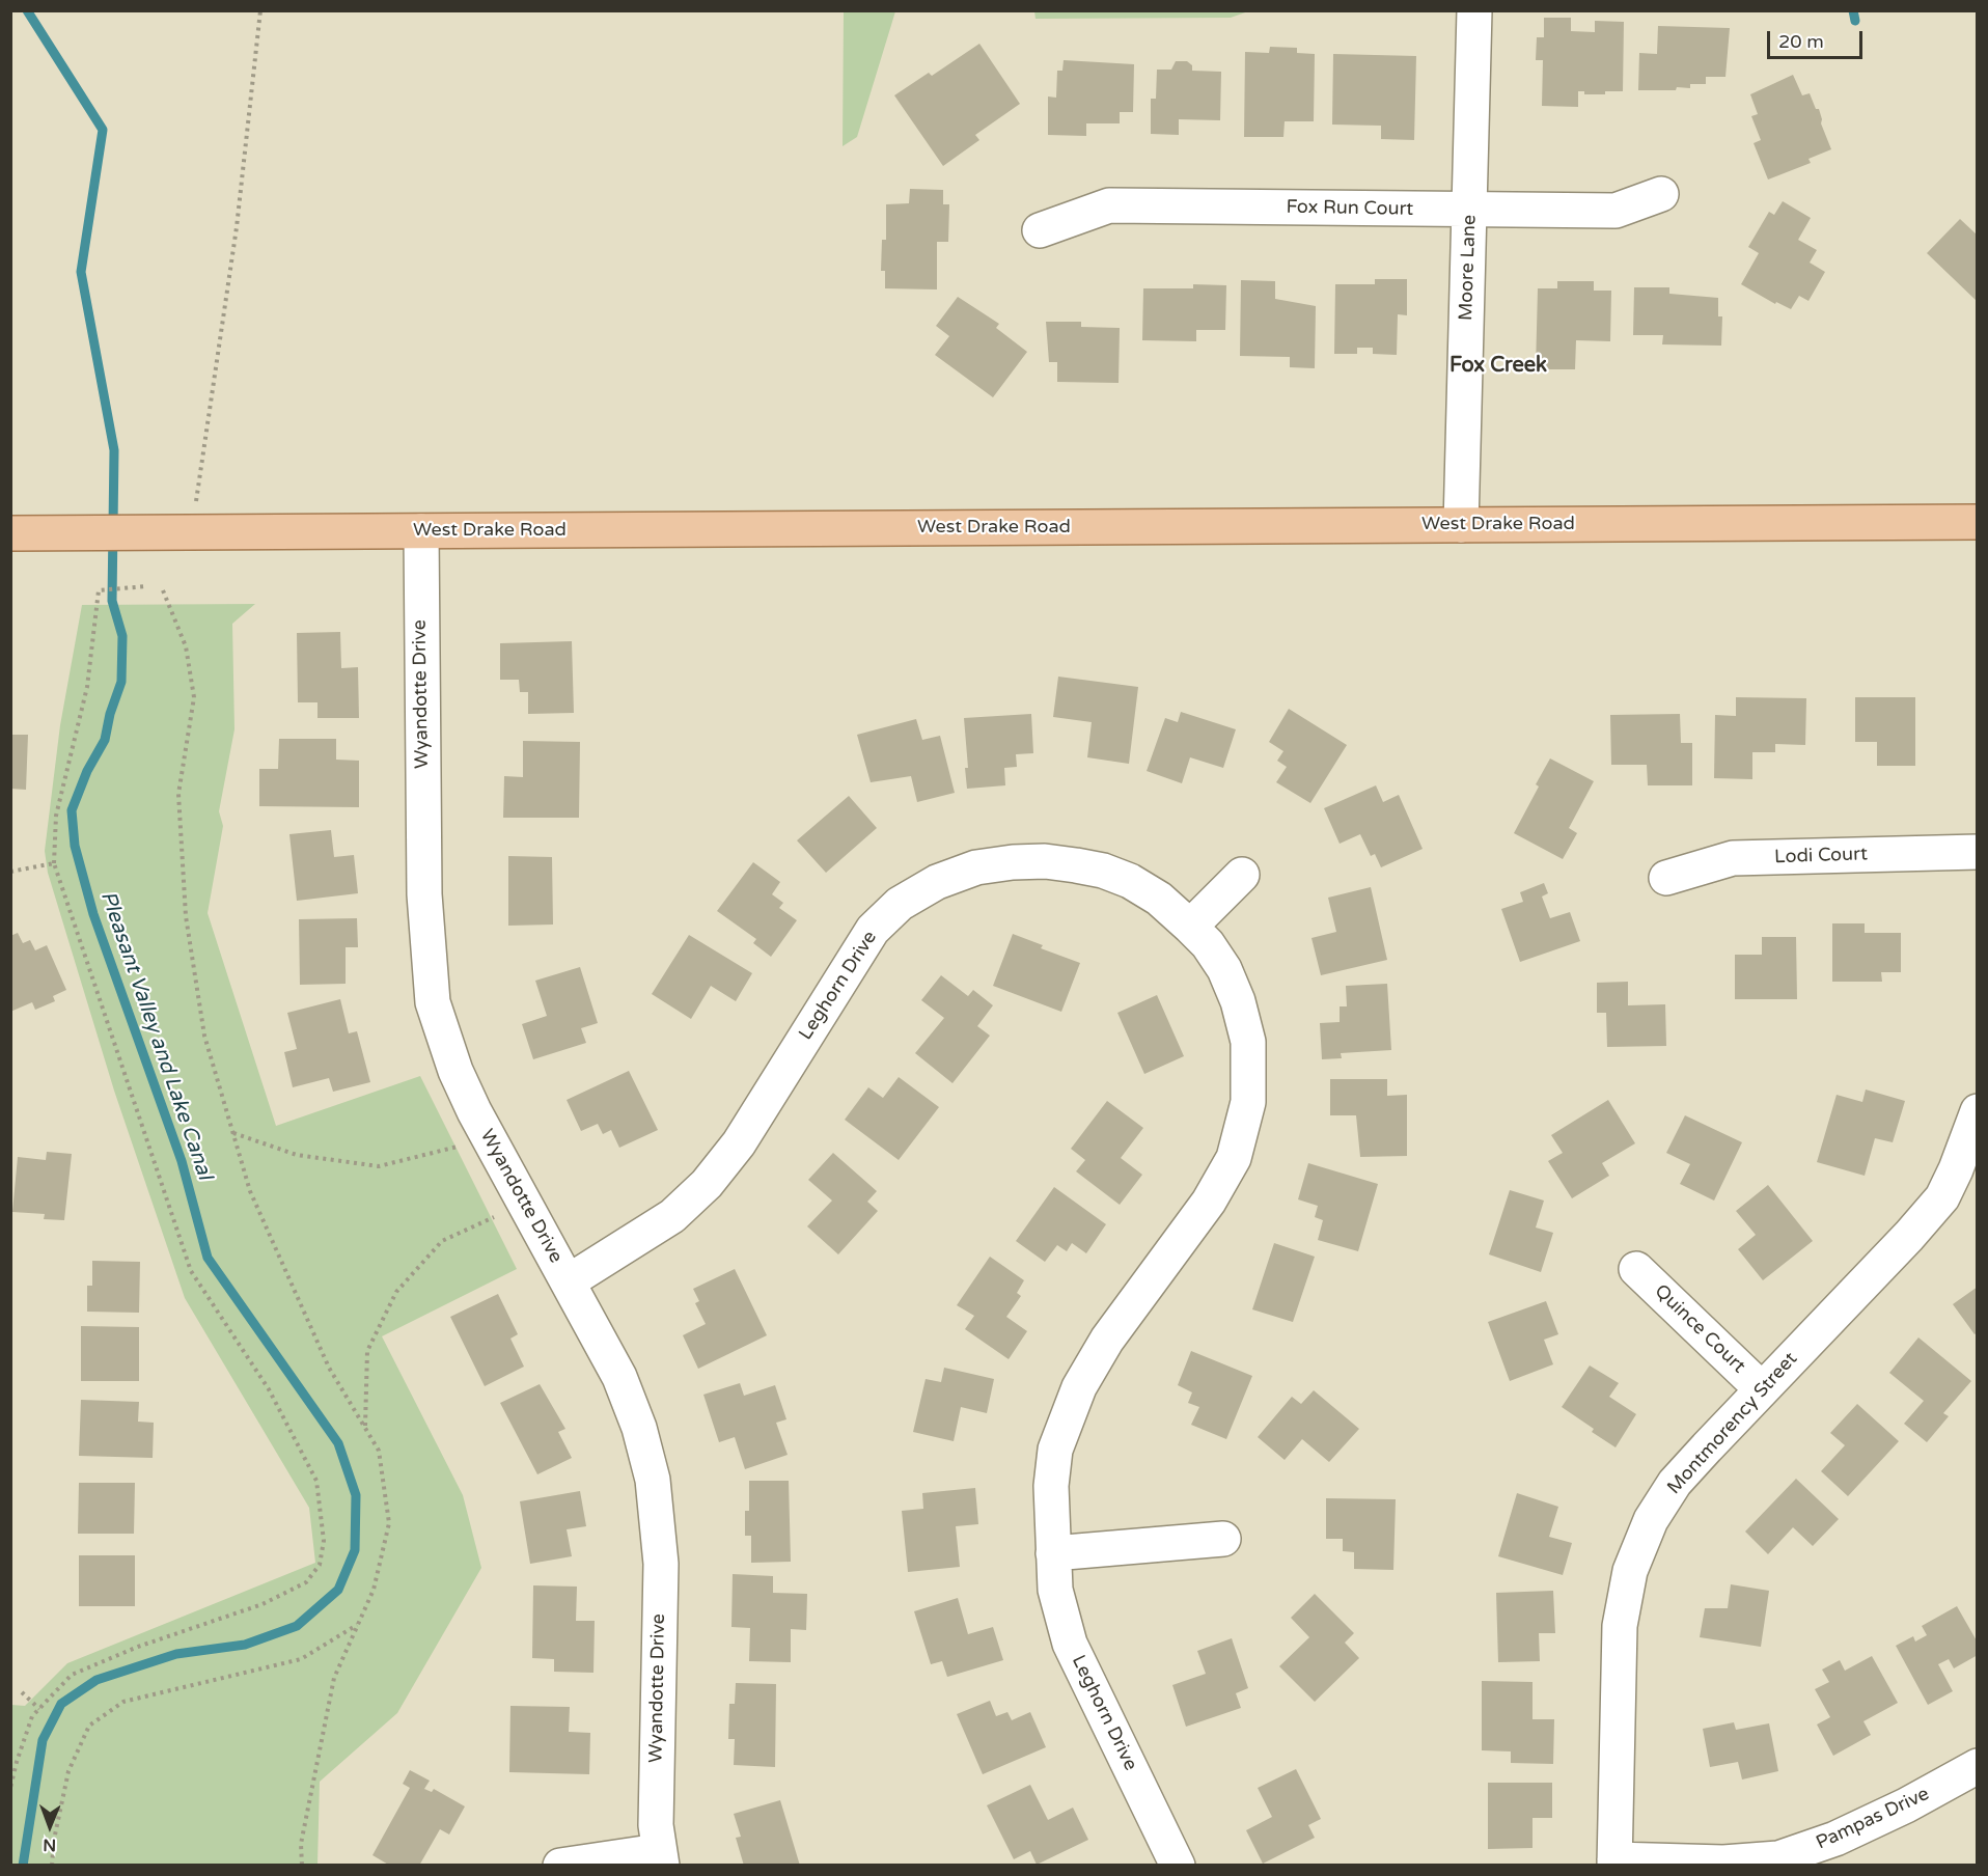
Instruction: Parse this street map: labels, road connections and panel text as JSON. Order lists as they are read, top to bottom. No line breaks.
{"streets":{"main road":["West Drake Road"],"street":["Fox Run Court","Moore Lane","Wyandotte Drive","Lodi Court","Leghorn Drive","Quince Court","Montmorency Street","Pampas Drive"]},"crossings":[["Fox Run Court","Moore Lane"],["Moore Lane","West Drake Road"],["West Drake Road","Wyandotte Drive"],["Wyandotte Drive","Leghorn Drive"],["Quince Court","Montmorency Street"],["Montmorency Street","Pampas Drive"]],"districts":["Fox Creek"],"water":["Pleasant Valley and Lake Canal"],"scale_bar":"20 m","north":"bottom"}
